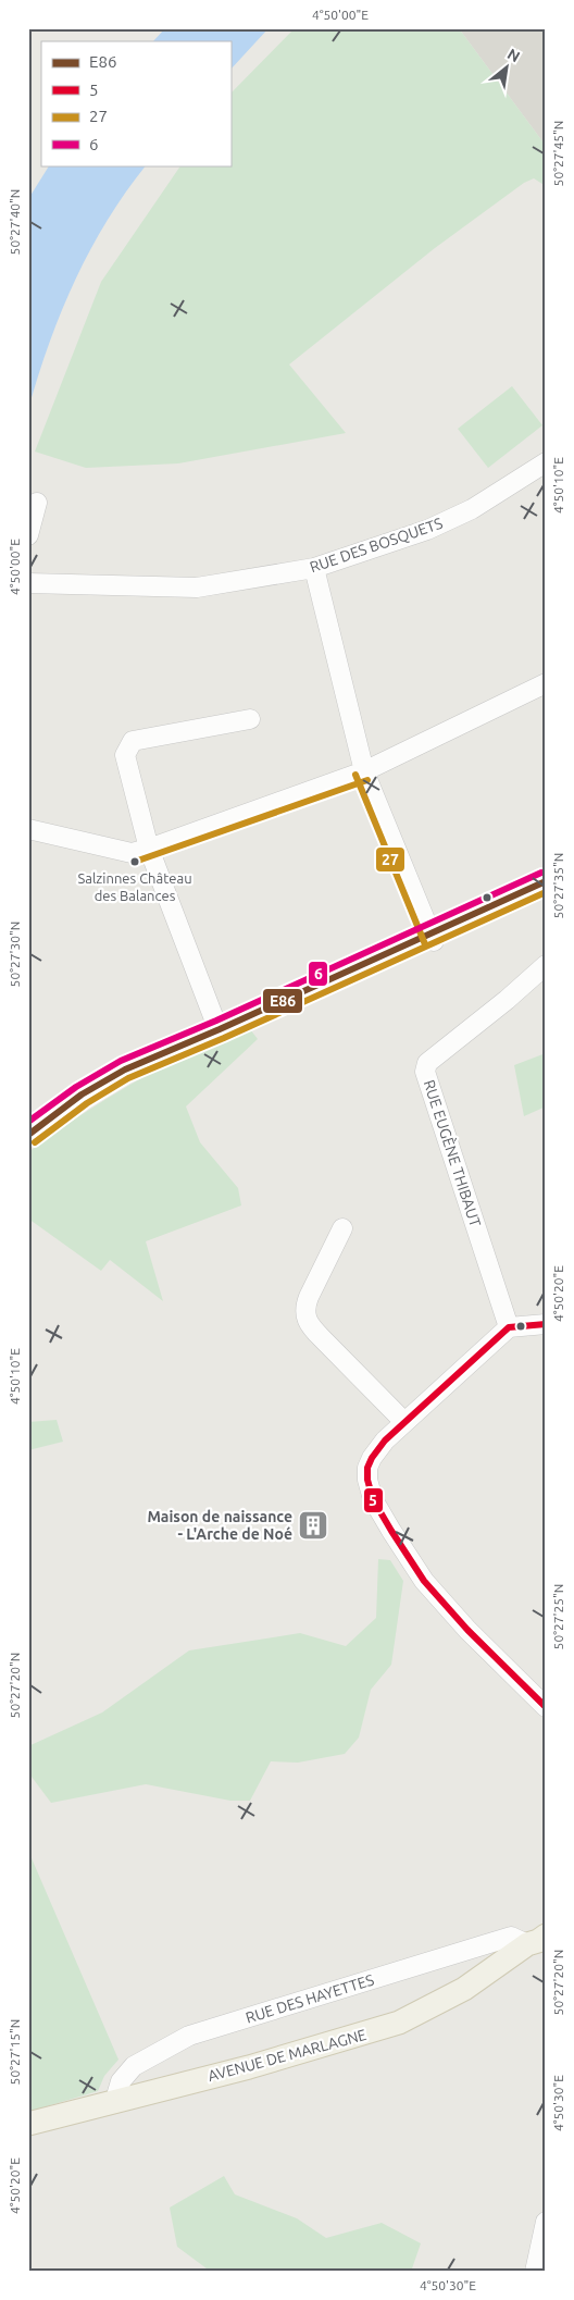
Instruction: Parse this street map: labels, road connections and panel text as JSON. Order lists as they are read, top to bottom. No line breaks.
{"streets":{"main road":["AVENUE DE MARLAGNE"],"street":["RUE DES BOSQUETS","RUE EUGÈNE THIBAUT","RUE DES HAYETTES"]},"crossings":[["RUE DES HAYETTES","AVENUE DE MARLAGNE"]],"places":{"other":["Salzinnes Château des Balances"],"building":["Maison de naissance - L'Arche de Noé"]},"lines":["transit line 27","transit line 6","transit line E86","transit line 5"],"legend":["E86","5","27","6"],"north":"top right","coordinates":["4°50'00\"E","50°27'45\"N","50°27'40\"N","4°50'10\"E","50°27'35\"N","50°27'30\"N","4°50'20\"E","50°27'25\"N","50°27'20\"N","50°27'15\"N","4°50'30\"E"]}
